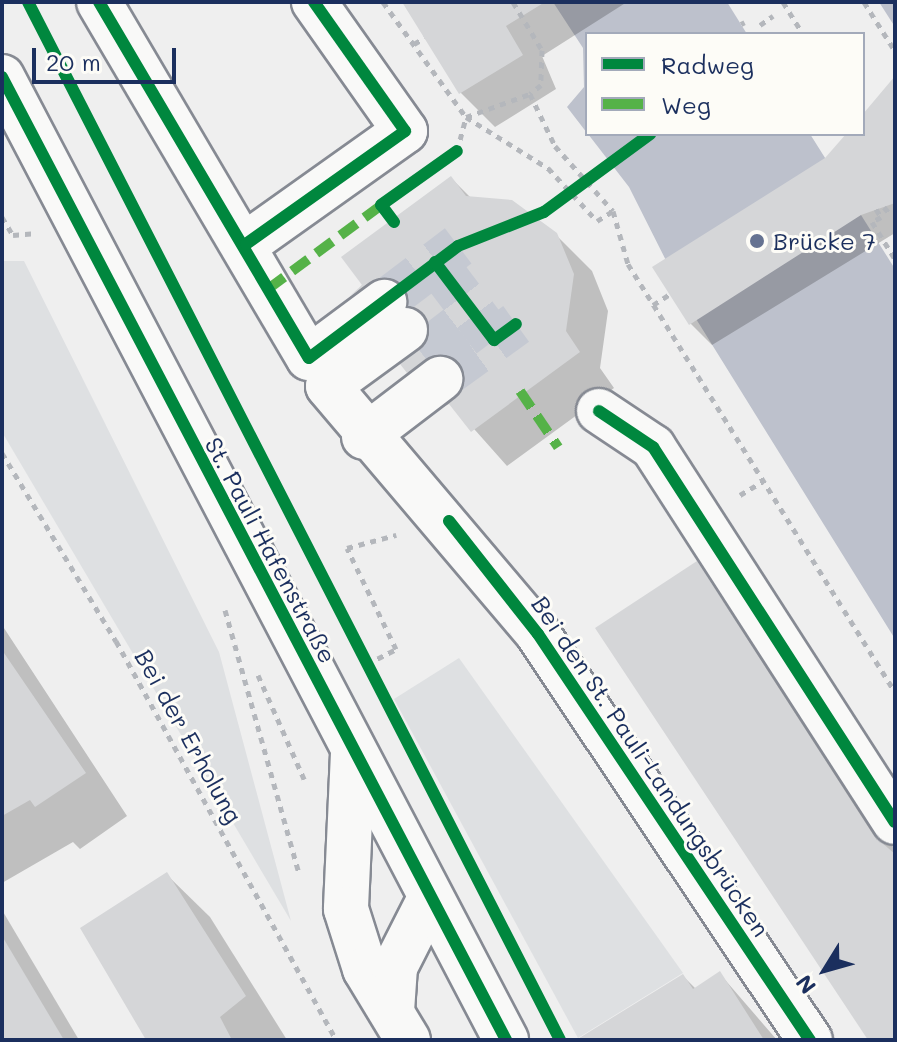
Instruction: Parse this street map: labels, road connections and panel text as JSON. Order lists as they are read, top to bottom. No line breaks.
{"streets":{"main road":["St. Pauli Hafenstraße","Bei den St. Pauli-Landungsbrücken"],"path":["Bei der Erholung"]},"places":["Brücke 7"],"legend":["Radweg","Weg"],"scale_bar":"20 m","north":"bottom left"}
